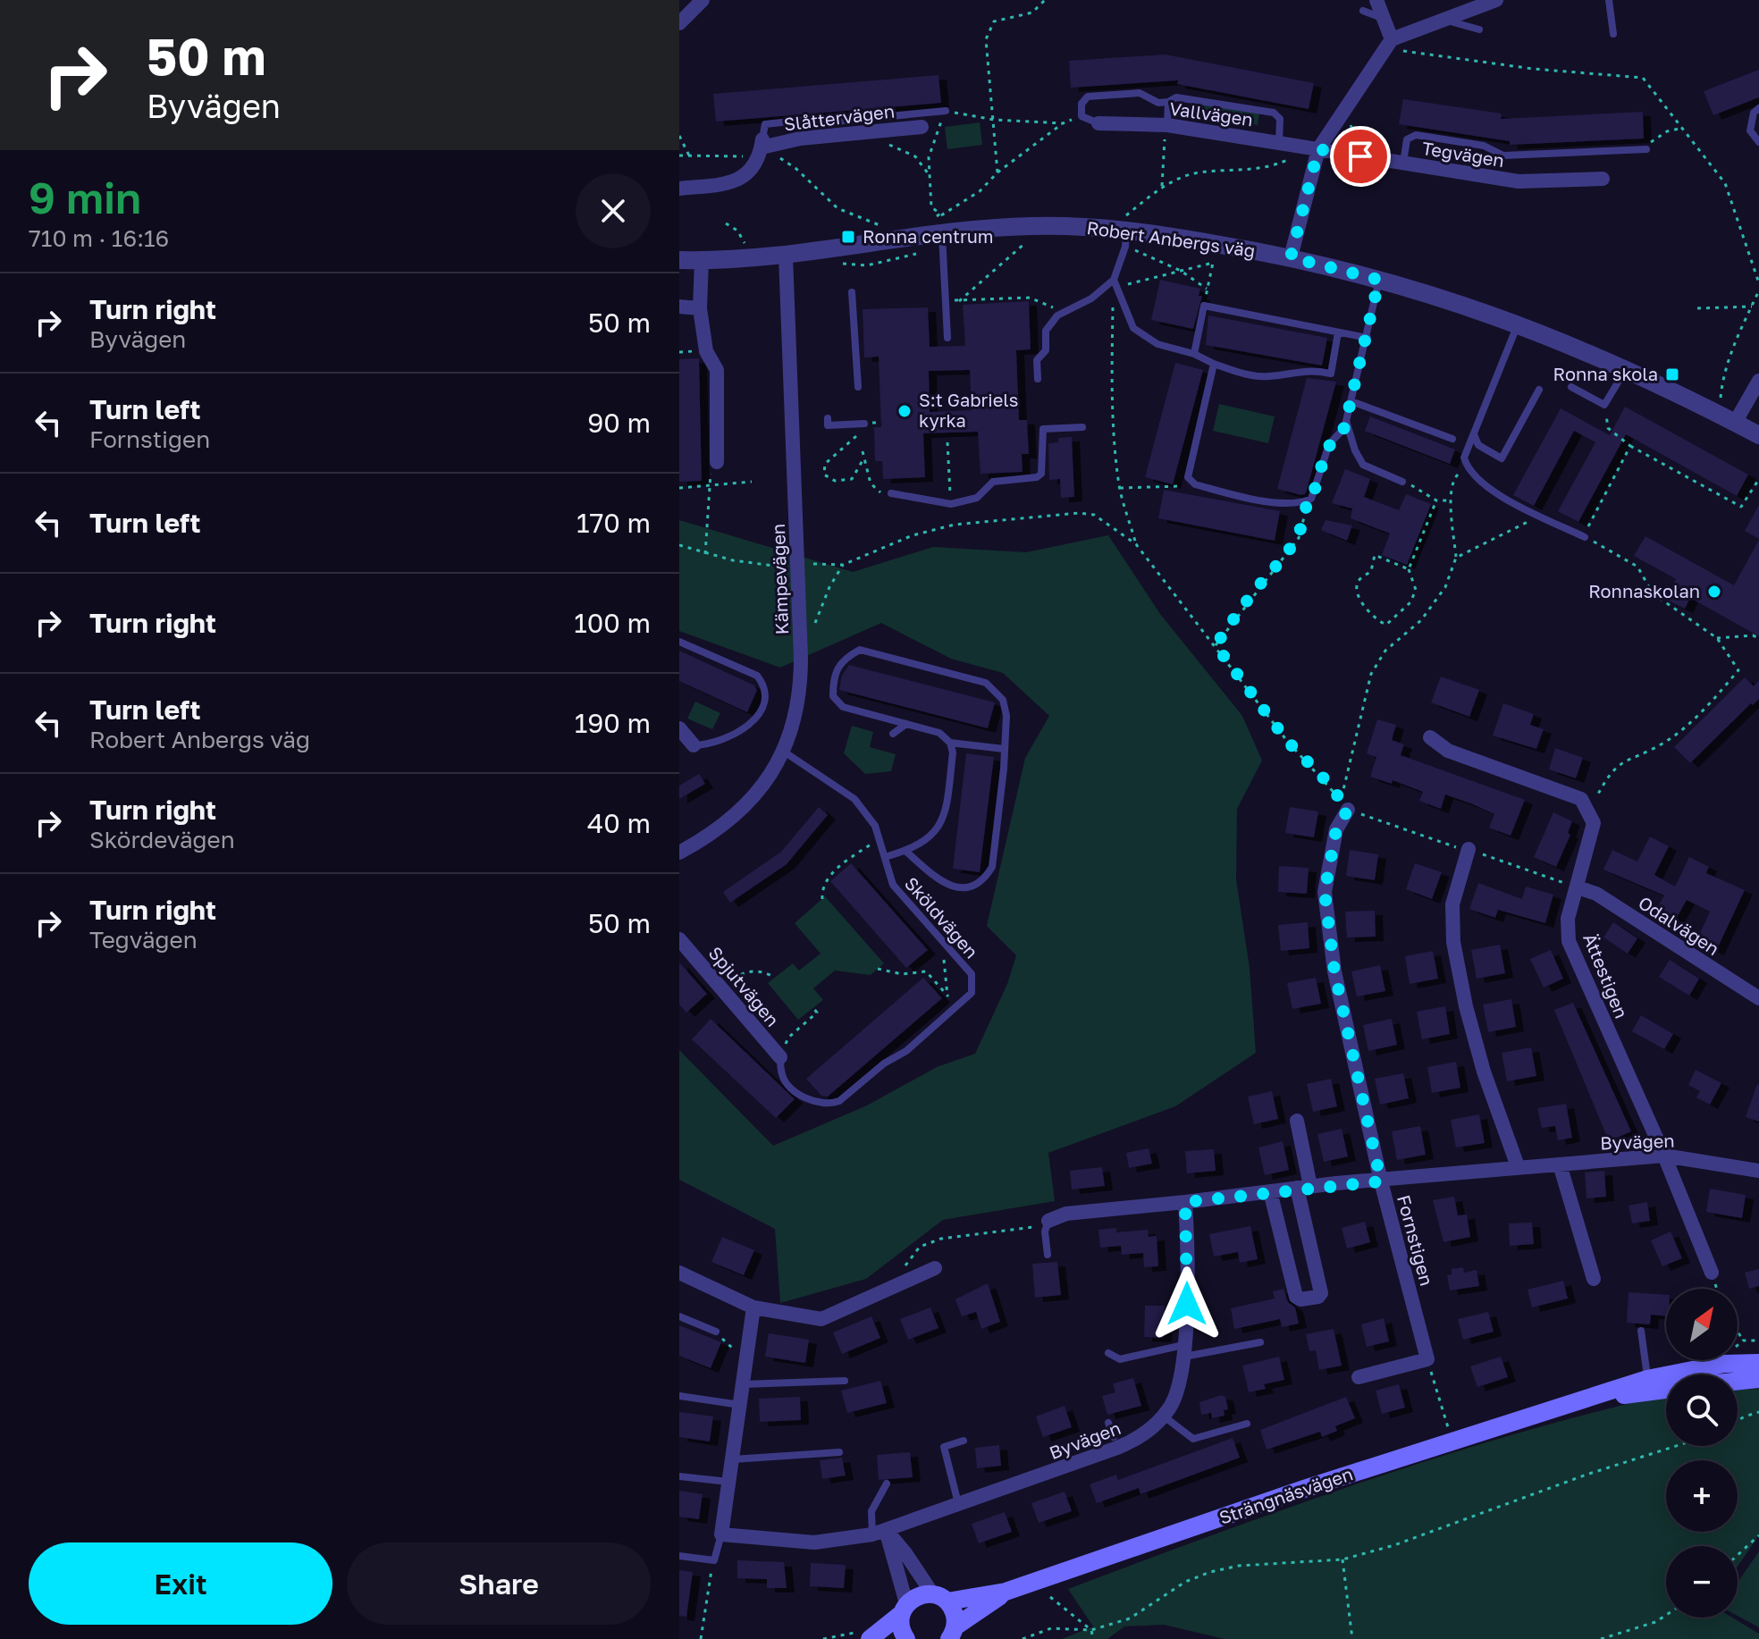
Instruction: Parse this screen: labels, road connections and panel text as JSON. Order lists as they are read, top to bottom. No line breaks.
{"streets":{"main road":["Strängnäsvägen"],"street":["Vallvägen","Slåttervägen","Tegvägen","Robert Anbergs väg","Kämpevägen","Odalvägen","Ättestigen","Spjutvägen","Byvägen","Fornstigen"],"lane":["Sköldvägen"]},"crossings":[["Vallvägen","Tegvägen"],["Robert Anbergs väg","Kämpevägen"],["Kämpevägen","Sköldvägen"],["Sköldvägen","Spjutvägen"],["Odalvägen","Ättestigen"],["Ättestigen","Byvägen"],["Byvägen","Fornstigen"]],"places":{"transit":["Ronna centrum","Ronna skola"],"other":["S:t Gabriels kyrka","Ronnaskolan"]},"north":"top right","page":{"turn":["50 m","Byvägen"],"heading":["9 min","710 m · 16:16"],"list":[{"name":"Turn right","note":"Byvägen","value":"50 m"},{"name":"Turn left","note":"Fornstigen","value":"90 m"},{"name":"Turn left","value":"170 m"},{"name":"Turn right","value":"100 m"},{"name":"Turn left","note":"Robert Anbergs väg","value":"190 m"},{"name":"Turn right","note":"Skördevägen","value":"40 m"},{"name":"Turn right","note":"Tegvägen","value":"50 m"}],"map_buttons":["+","−"],"buttons":["Exit","Share"]}}
